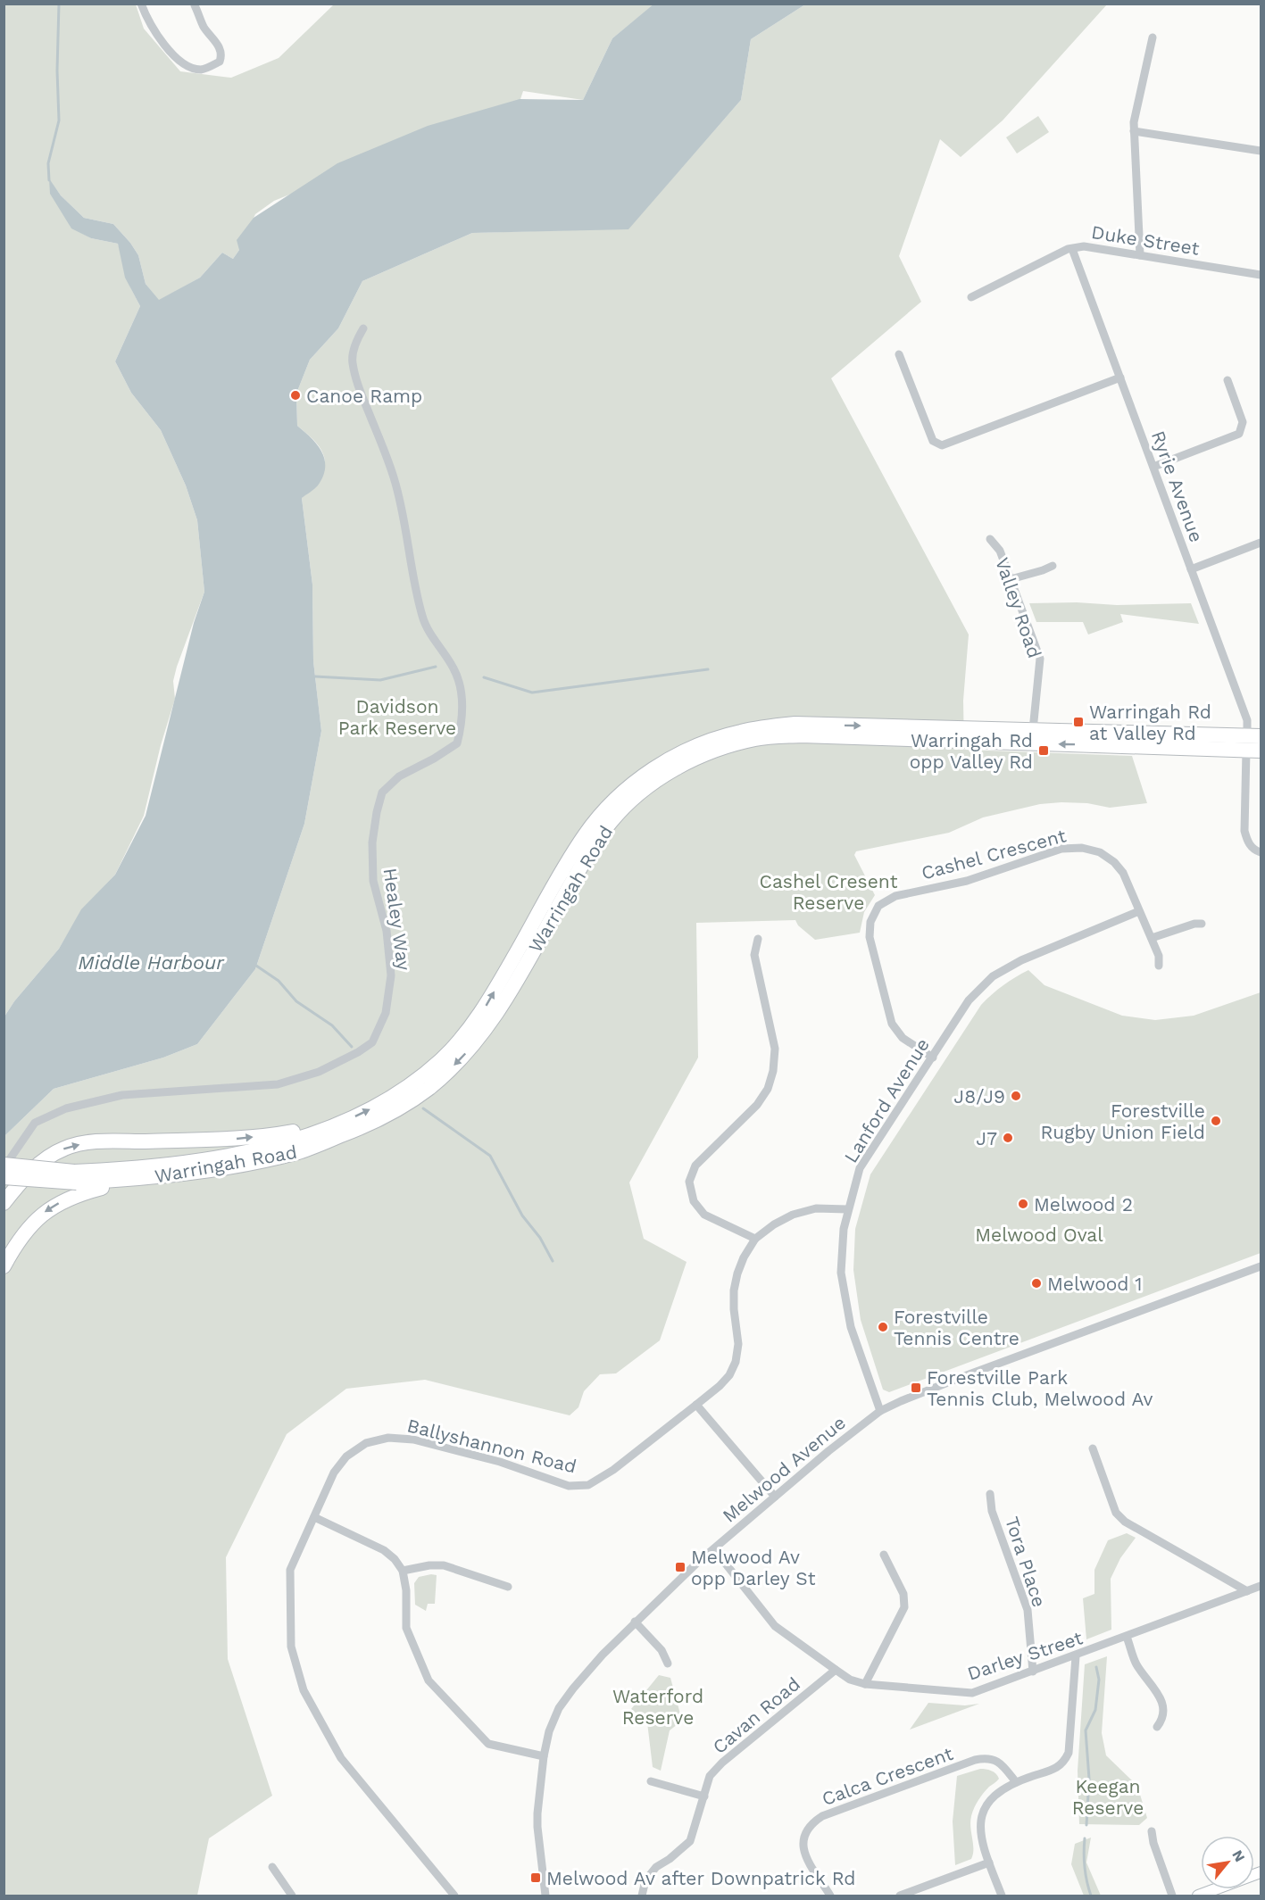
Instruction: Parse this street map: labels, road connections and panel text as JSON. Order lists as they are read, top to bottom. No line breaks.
{"streets":{"highway":["Warringah Road"],"street":["Duke Street","Ryrie Avenue","Valley Road","Cashel Crescent","Healey Way","Lanford Avenue","Ballyshannon Road","Melwood Avenue","Tora Place","Darley Street","Cavan Road","Calca Crescent"]},"crossings":[["Duke Street","Ryrie Avenue"],["Ryrie Avenue","Warringah Road"],["Valley Road","Warringah Road"],["Cashel Crescent","Lanford Avenue"],["Warringah Road","Healey Way"],["Lanford Avenue","Ballyshannon Road"],["Lanford Avenue","Melwood Avenue"],["Melwood Avenue","Darley Street"],["Tora Place","Darley Street"],["Darley Street","Cavan Road"]],"water":["Middle Harbour"],"parks":["Davidson Park Reserve","Cashel Cresent Reserve","Melwood Oval","Waterford Reserve","Keegan Reserve"],"places":{"other":["Canoe Ramp","J8/J9","Forestville Rugby Union Field","J7","Melwood 2","Melwood 1","Forestville Tennis Centre"],"transit":["Warringah Rd at Valley Rd","Warringah Rd opp Valley Rd","Forestville Park Tennis Club, Melwood Av","Melwood Av opp Darley St","Melwood Av after Downpatrick Rd"]},"north":"top right"}
